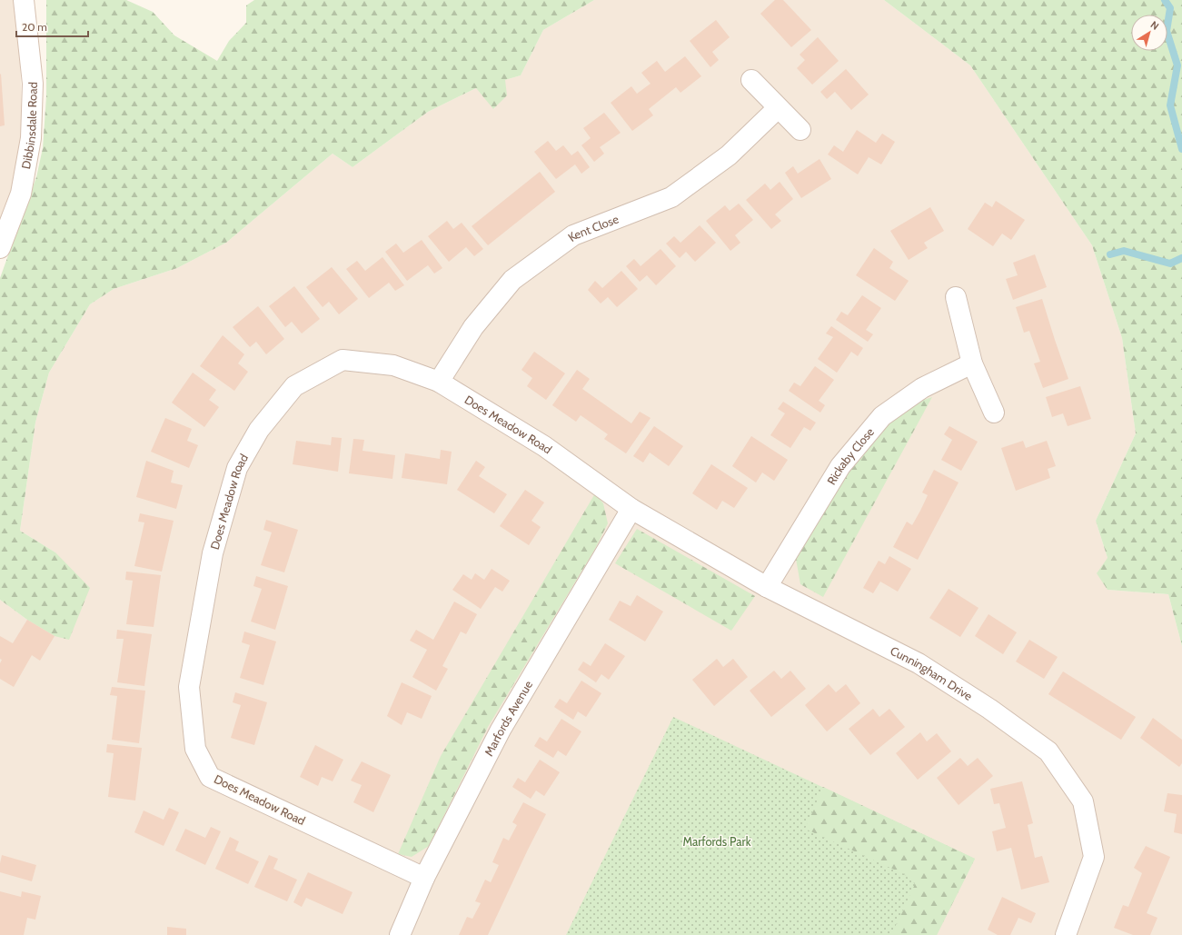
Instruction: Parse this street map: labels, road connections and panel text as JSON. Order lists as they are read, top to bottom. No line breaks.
{"streets":{"street":["Dibbinsdale Road","Kent Close","Does Meadow Road","Rickaby Close","Cunningham Drive","Marfords Avenue"]},"crossings":[["Kent Close","Does Meadow Road"],["Does Meadow Road","Cunningham Drive"],["Does Meadow Road","Marfords Avenue"],["Rickaby Close","Cunningham Drive"],["Cunningham Drive","Marfords Avenue"]],"parks":["Marfords Park"],"scale_bar":"20 m","north":"top right"}
